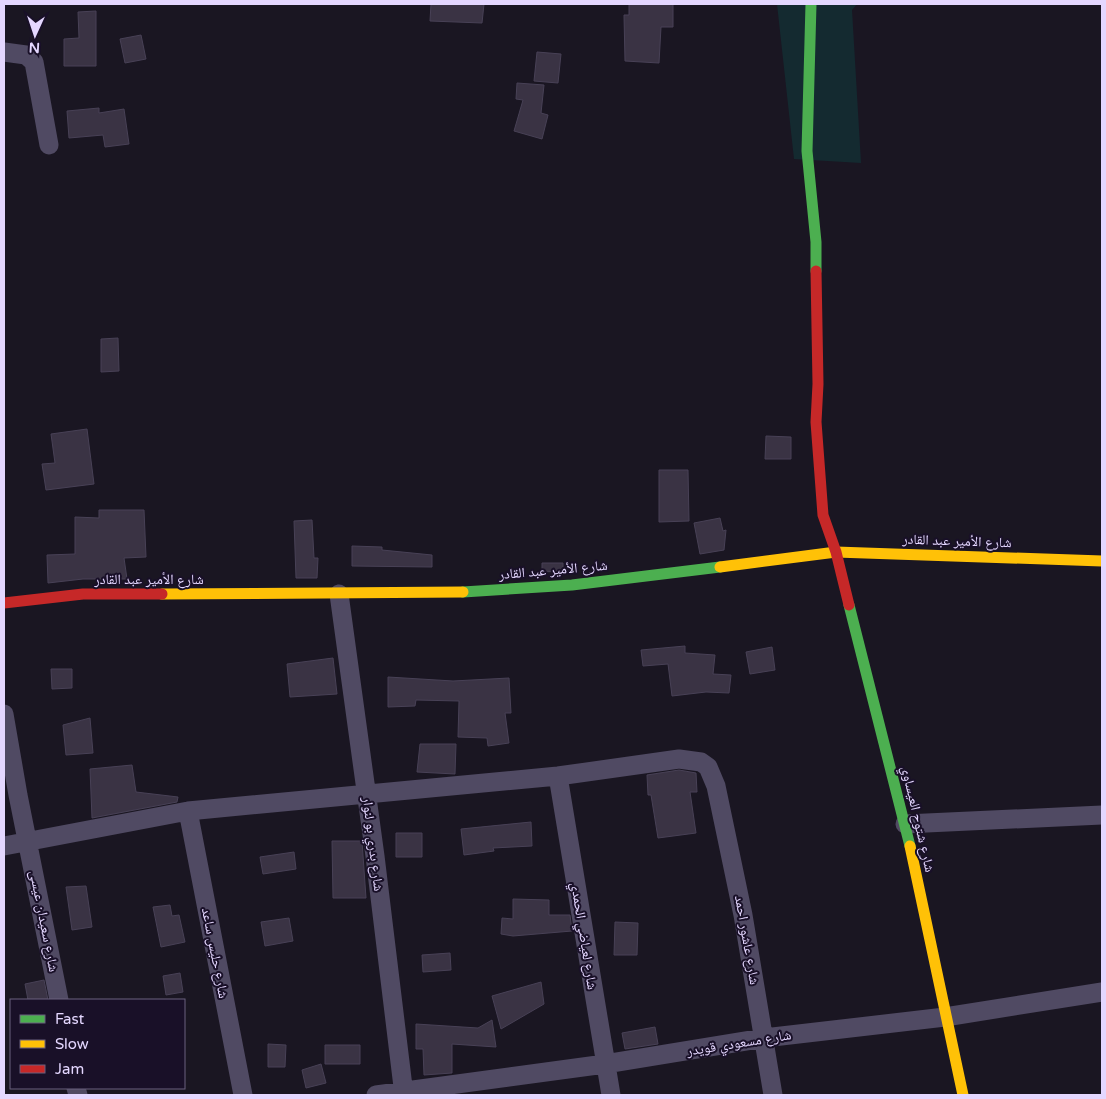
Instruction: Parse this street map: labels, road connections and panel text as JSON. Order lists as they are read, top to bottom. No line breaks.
{"streets":{"street":["شارع الأمير عبد القادر","شارع شتوح العيساوي","شارع بدري بو لنوار","شارع سعيدان عيسى","شارع لعياضي الحمدي","شارع عاشور احمد","شارع حليس ساعد","شارع مسعودي قويدر"]},"crossings":[["شارع الأمير عبد القادر","شارع شتوح العيساوي"],["شارع الأمير عبد القادر","شارع بدري بو لنوار"],["شارع شتوح العيساوي","شارع مسعودي قويدر"],["شارع بدري بو لنوار","شارع مسعودي قويدر"],["شارع لعياضي الحمدي","شارع عاشور احمد"],["شارع لعياضي الحمدي","شارع مسعودي قويدر"],["شارع عاشور احمد","شارع مسعودي قويدر"]],"legend":["Fast","Slow","Jam"],"north":"bottom"}
